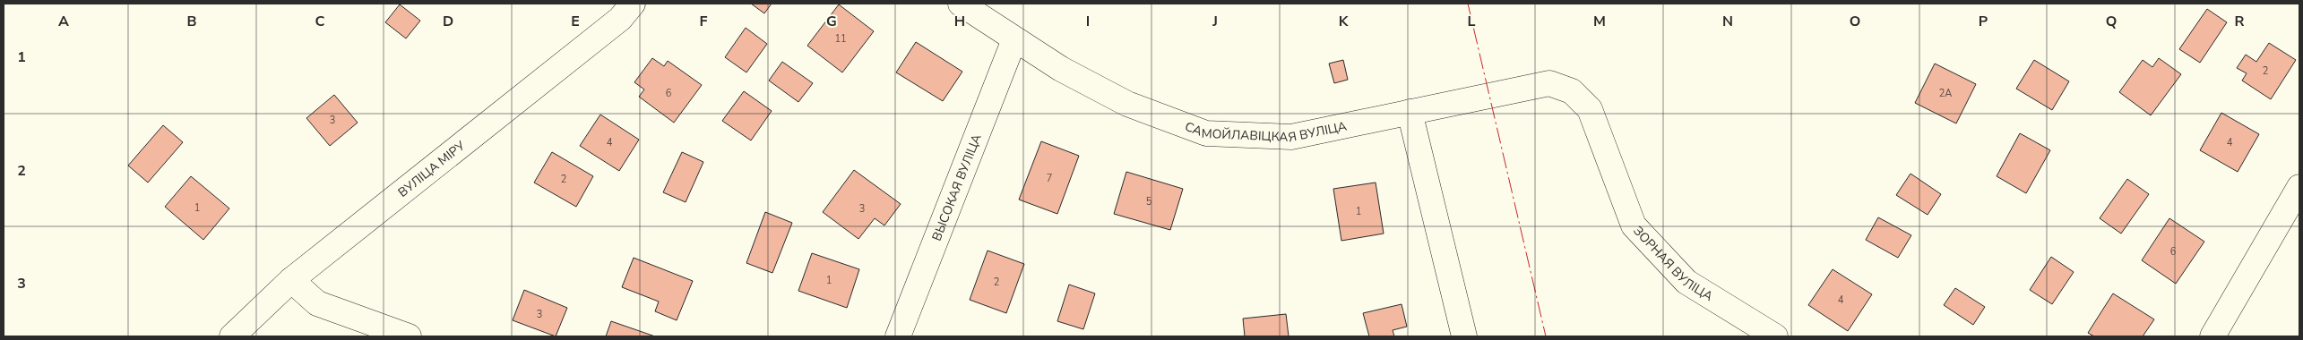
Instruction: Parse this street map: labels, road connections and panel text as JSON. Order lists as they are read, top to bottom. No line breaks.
{"streets":{"street":["САМОЙЛАВІЦКАЯ ВУЛІЦА","ВУЛІЦА МІРУ","ВЫСОКАЯ ВУЛІЦА","ЗОРНАЯ ВУЛІЦА"]},"crossings":[["САМОЙЛАВІЦКАЯ ВУЛІЦА","ВЫСОКАЯ ВУЛІЦА"],["САМОЙЛАВІЦКАЯ ВУЛІЦА","ЗОРНАЯ ВУЛІЦА"]],"house_numbers":["11","2","6","2А","3","4","4","7","2","5","1","3","1","6","1","2","4","3"],"grid":{"columns":["A","B","C","D","E","F","G","H","I","J","K","L","M","N","O","P","Q","R"],"rows":["1","2","3"]}}
